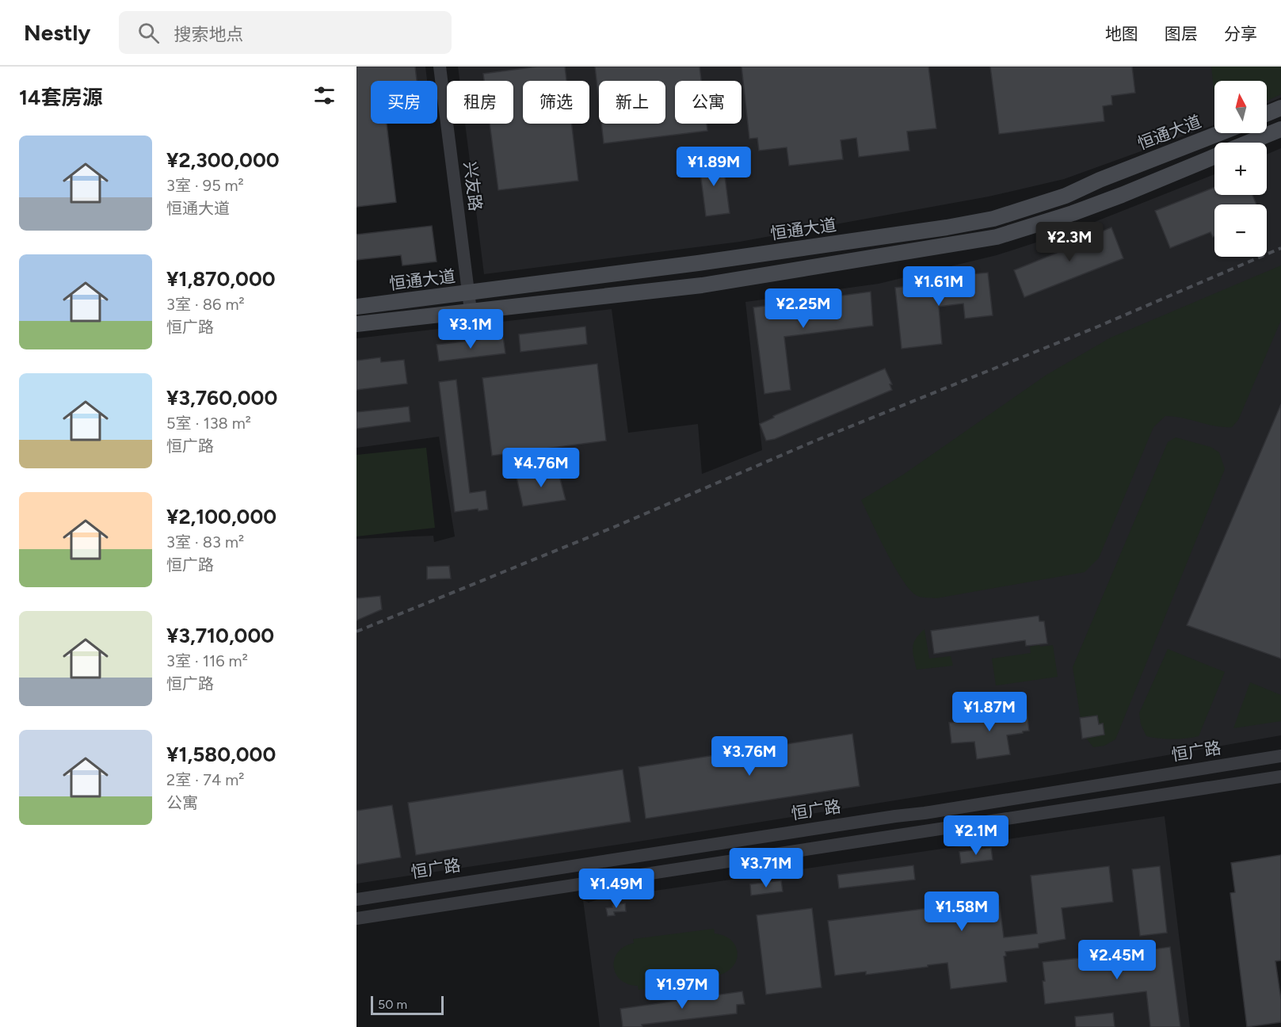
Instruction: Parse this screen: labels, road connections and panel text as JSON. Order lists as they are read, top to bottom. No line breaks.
{"streets":{"main road":["恒通大道"],"street":["兴友路","恒广路"]},"crossings":[["恒通大道","兴友路"]],"scale_bar":"50 m","north":"top","page":{"header":"Nestly","search":"搜索地点","nav":["地图","图层","分享"],"heading":"14套房源","map_buttons":["+","−"],"chip":["买房","租房","筛选","新上","公寓"],"list":[{"name":"¥2,300,000","note":"3室 · 95 m² · 恒通大道"},{"name":"¥1,870,000","note":"3室 · 86 m² · 恒广路"},{"name":"¥3,760,000","note":"5室 · 138 m² · 恒广路"},{"name":"¥2,100,000","note":"3室 · 83 m² · 恒广路"},{"name":"¥3,710,000","note":"3室 · 116 m² · 恒广路"},{"name":"¥1,580,000","note":"2室 · 74 m² · 公寓"}],"price":["¥1.89M","¥2.3M","¥1.61M","¥2.25M","¥3.1M","¥4.76M","¥1.87M","¥3.76M","¥2.1M","¥3.71M","¥1.49M","¥1.58M","¥2.45M","¥1.97M"],"scale":"50 m"}}
